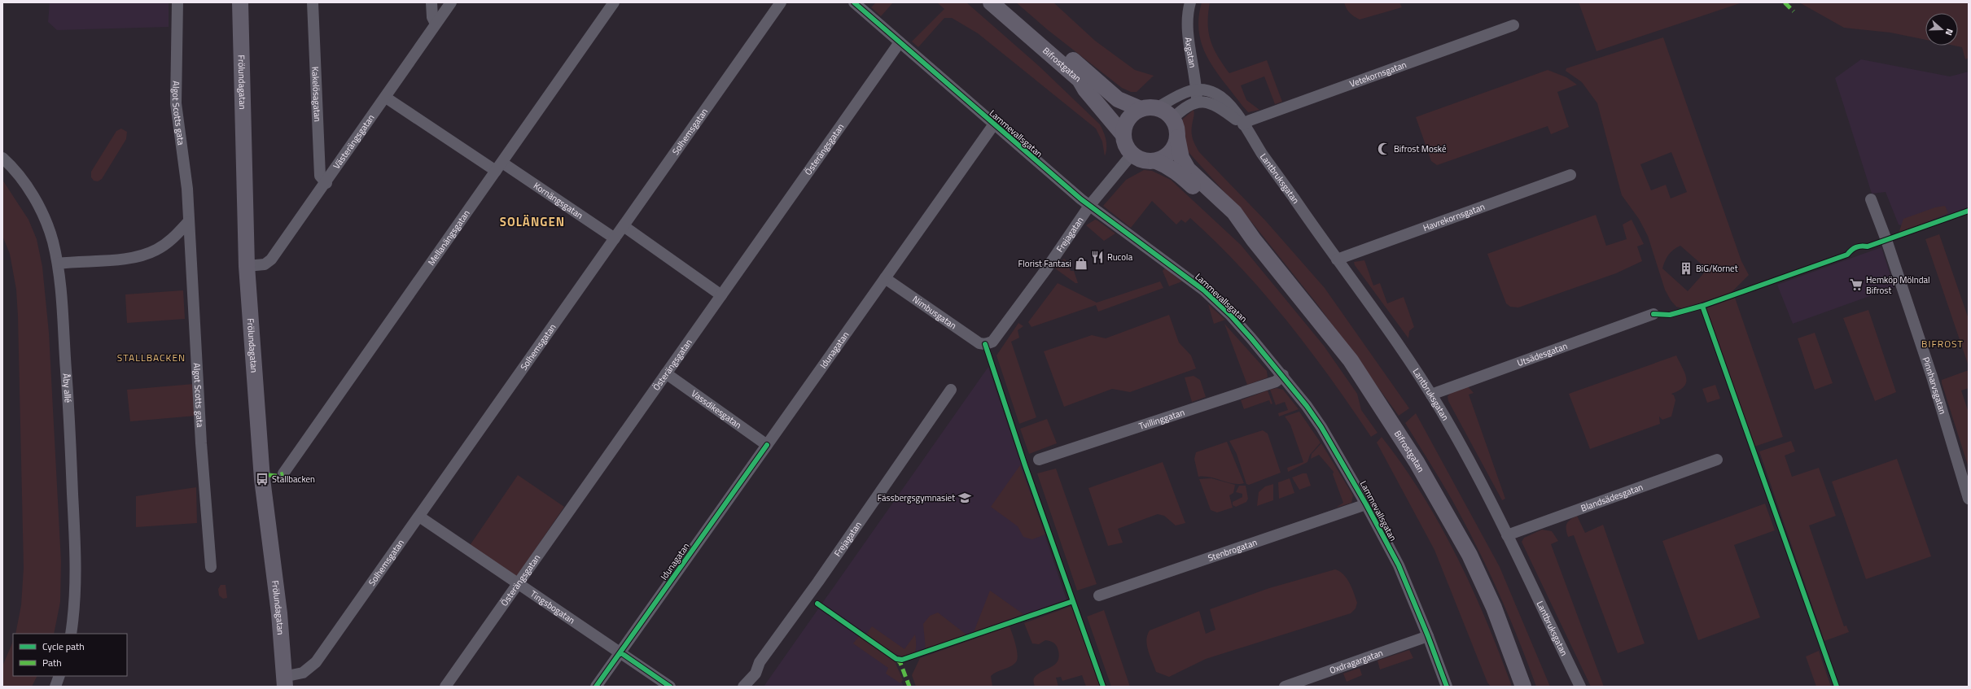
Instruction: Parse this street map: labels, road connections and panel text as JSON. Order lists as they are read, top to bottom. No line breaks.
{"streets":{"main road":["Bifrostgatan","Frölundagatan"],"street":["Axgatan","Vetekornsgatan","Kakelösagatan","Algot Scotts gata","Solhemsgatan","Lammevallsgatan","Västerängsgatan","Österängsgatan","Lantbruksgatan","Kornängsgatan","Havrekornsgatan","Frejagatan","Mellanängsgatan","Nimbusgatan","Idunagatan","Utsädesgatan","Pinnharvsgatan","Åby allé","Vassdikesgatan","Tvillinggatan","Blandsädesgatan","Stenbrogatan","Tingsbogatan","Oxdragargatan"]},"crossings":[["Axgatan","Lantbruksgatan"],["Bifrostgatan","Frejagatan"],["Vetekornsgatan","Lantbruksgatan"],["Frölundagatan","Solhemsgatan"],["Frölundagatan","Västerängsgatan"],["Kakelösagatan","Västerängsgatan"],["Solhemsgatan","Kornängsgatan"],["Solhemsgatan","Tingsbogatan"],["Lammevallsgatan","Österängsgatan"],["Lammevallsgatan","Frejagatan"],["Lammevallsgatan","Idunagatan"],["Lammevallsgatan","Tvillinggatan"],["Lammevallsgatan","Stenbrogatan"],["Lammevallsgatan","Oxdragargatan"],["Västerängsgatan","Kornängsgatan"],["Österängsgatan","Vassdikesgatan"],["Österängsgatan","Tingsbogatan"],["Lantbruksgatan","Havrekornsgatan"],["Lantbruksgatan","Utsädesgatan"],["Lantbruksgatan","Blandsädesgatan"],["Kornängsgatan","Mellanängsgatan"],["Frejagatan","Nimbusgatan"],["Nimbusgatan","Idunagatan"],["Idunagatan","Vassdikesgatan"],["Idunagatan","Tingsbogatan"]],"districts":["SOLÄNGEN","BIFROST","STALLBACKEN"],"places":{"mosque":["Bifrost Moské"],"restaurant":["Rucola"],"shop":["Florist Fantasi"],"building":["BiG/Kornet"],"supermarket":["Hemköp Mölndal Bifrost"],"bus stop":["Stallbacken"],"school or university":["Fässbergsgymnasiet"]},"legend":["Cycle path","Path"],"north":"right"}
